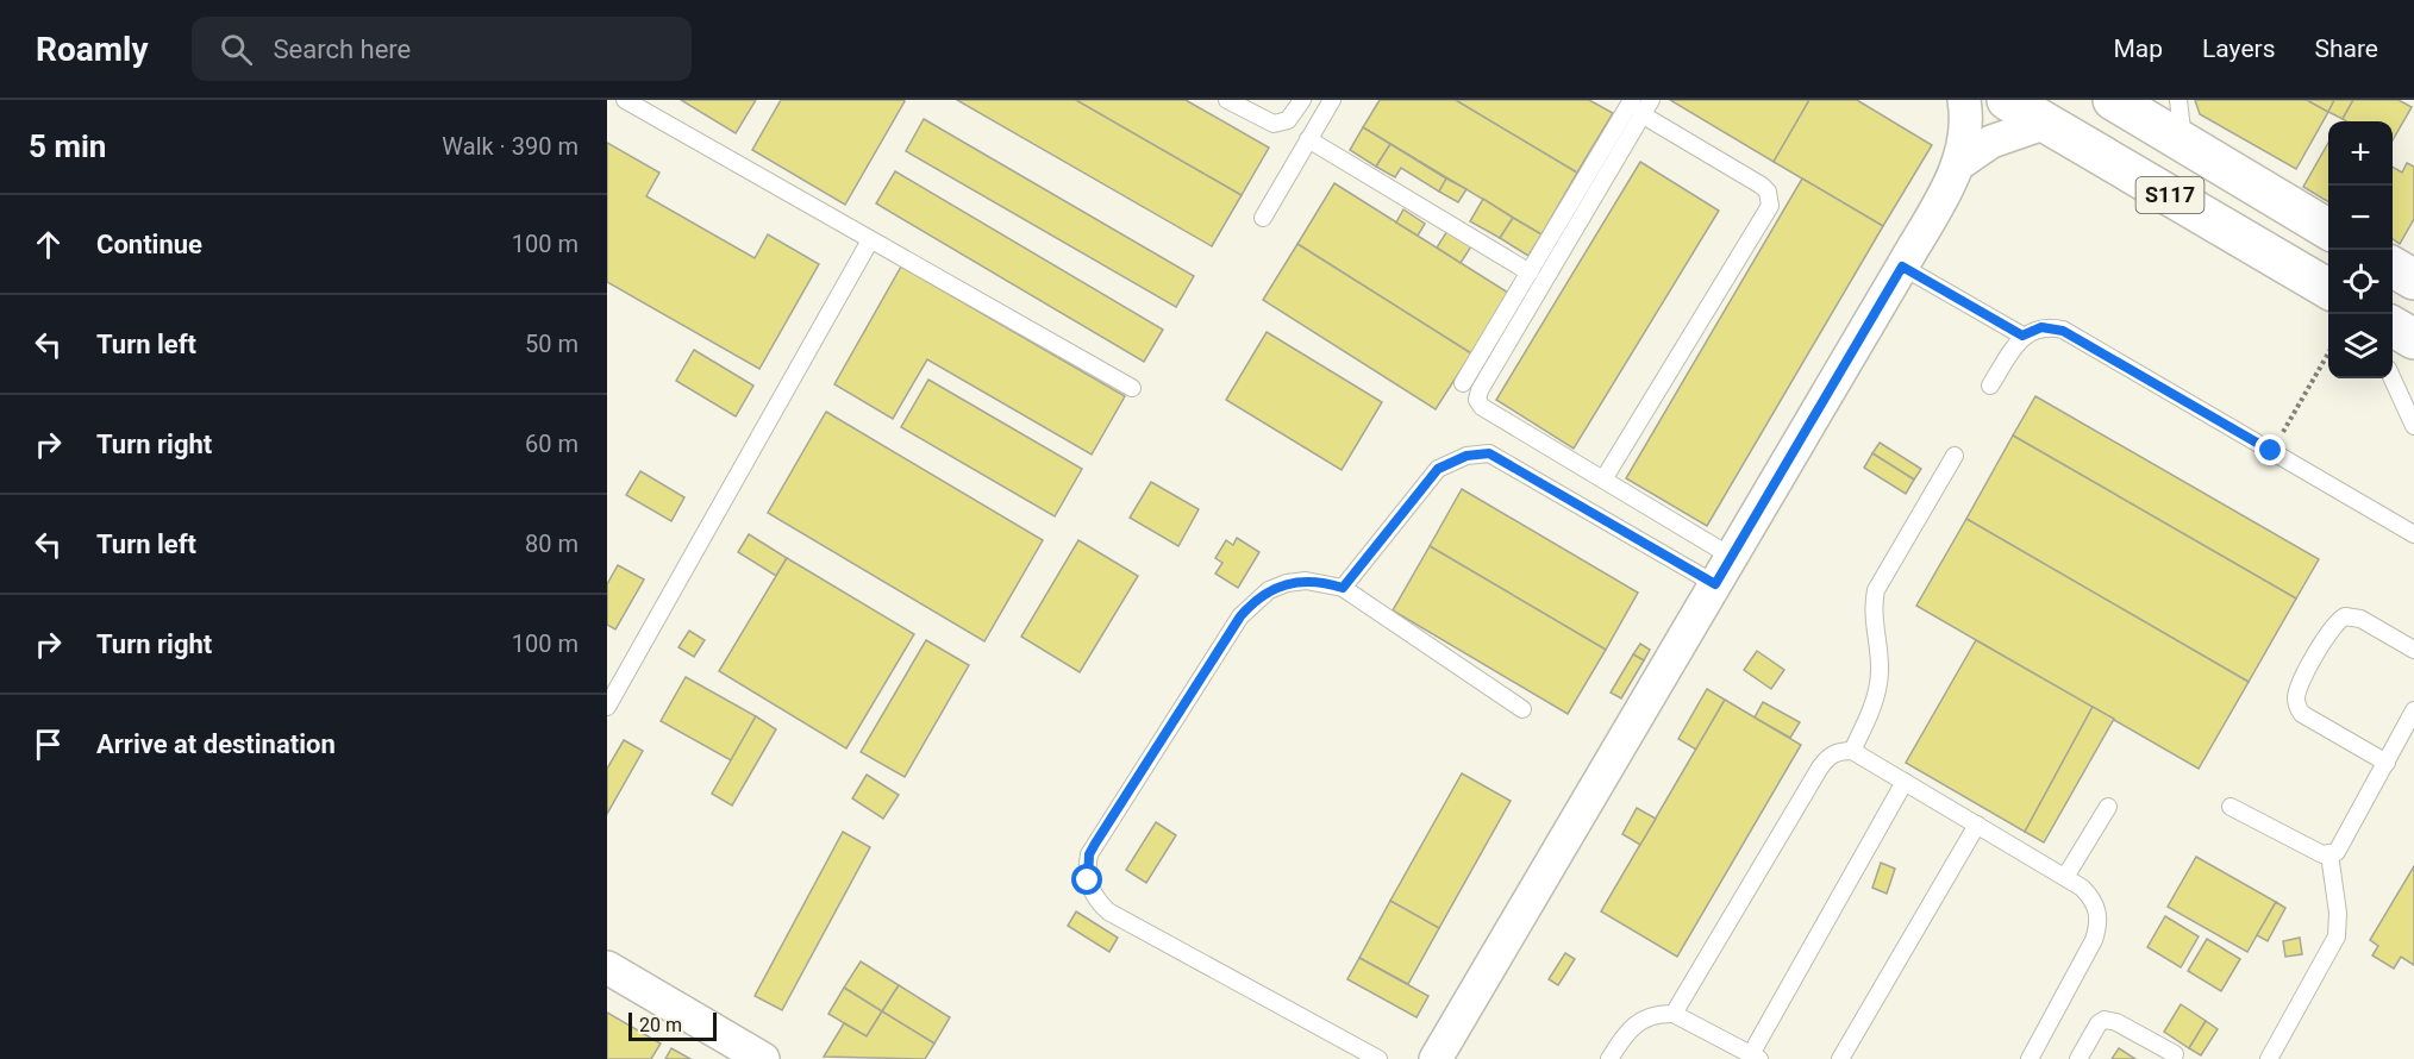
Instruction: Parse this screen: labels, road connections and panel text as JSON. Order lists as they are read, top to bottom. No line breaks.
{"streets":{"main road":["S117"]},"scale_bar":"20 m","page":{"header":"Roamly","search":"Search here","nav":["Map","Layers","Share"],"heading":["5 min","Walk · 390 m"],"map_buttons":["+","−"],"list":[["Continue","100 m"],["Turn left","50 m"],["Turn right","60 m"],["Turn left","80 m"],["Turn right","100 m"],"Arrive at destination"],"scale":"20 m"}}
